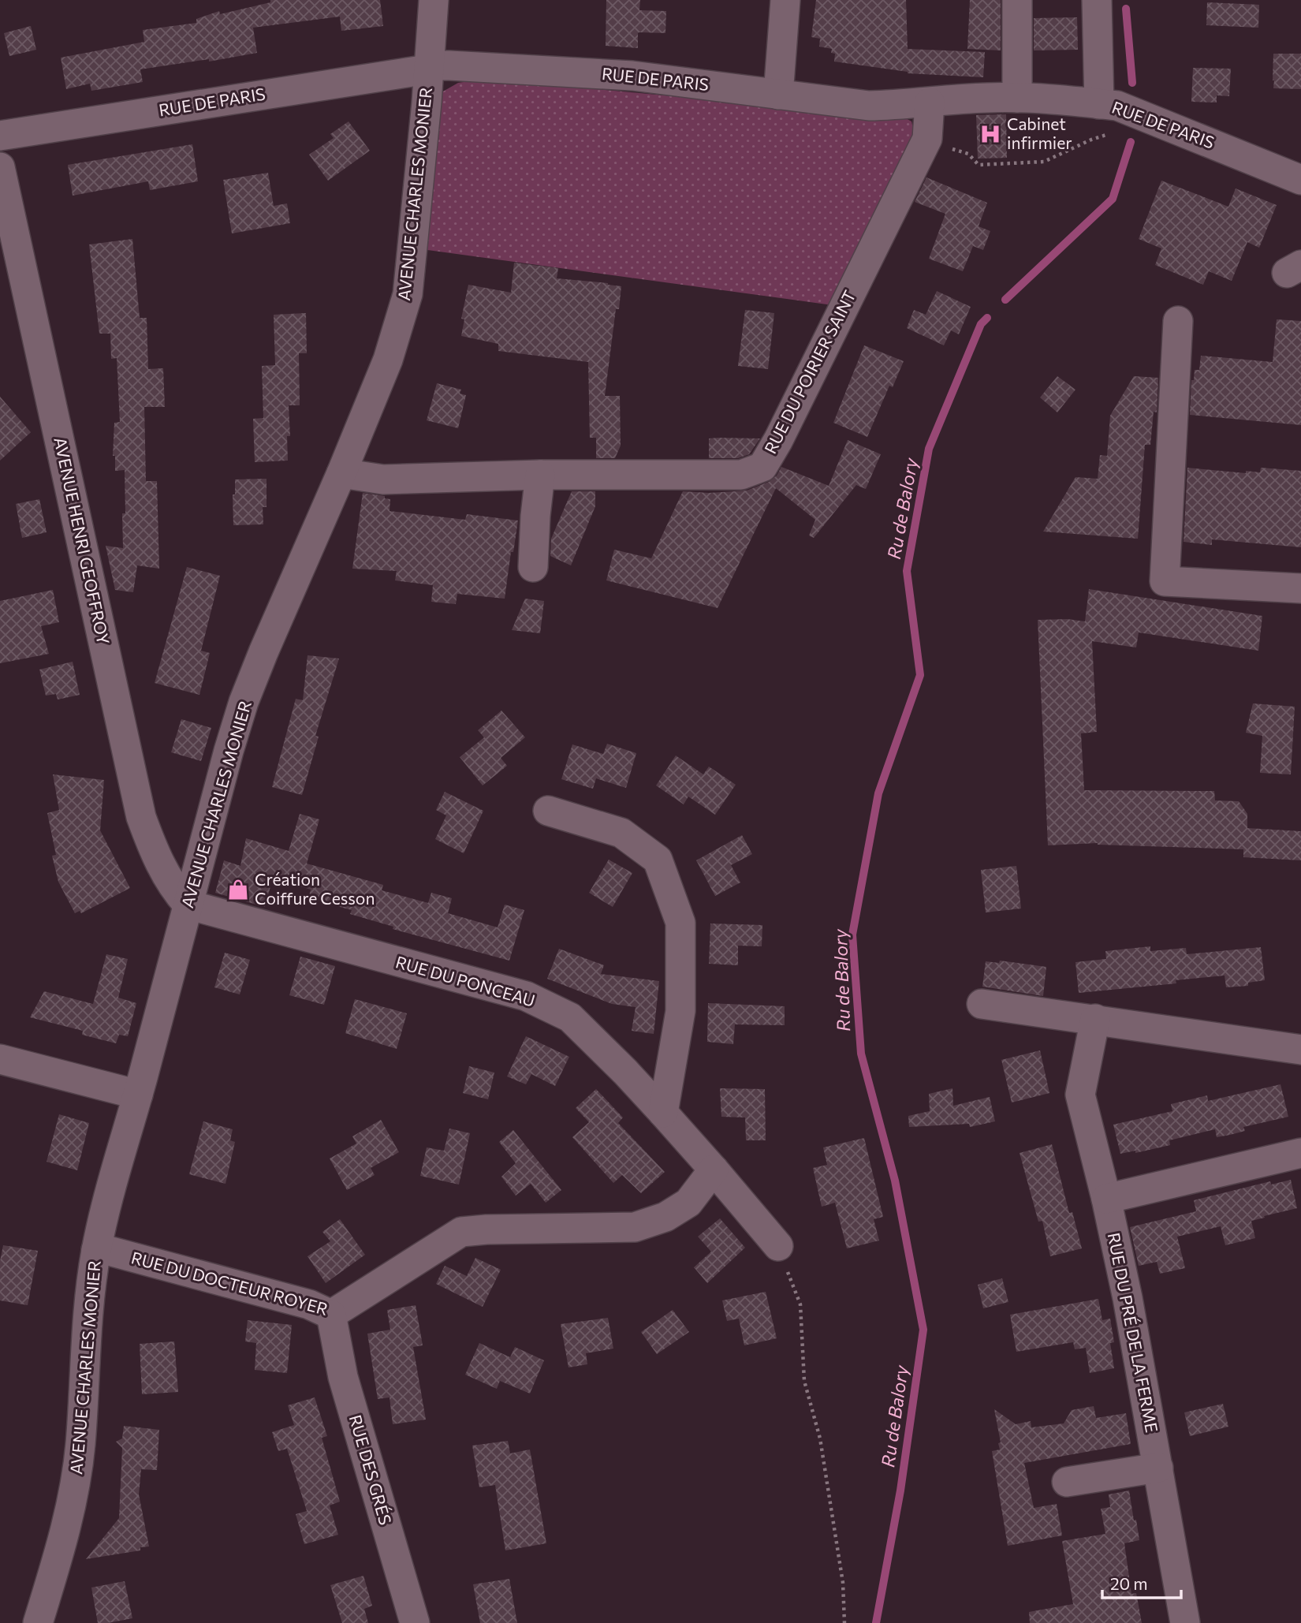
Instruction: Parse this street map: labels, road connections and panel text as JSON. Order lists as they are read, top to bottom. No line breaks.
{"streets":{"street":["RUE DE PARIS","AVENUE CHARLES MONIER","RUE DU POIRIER SAINT","AVENUE HENRI GEOFFROY","RUE DU PONCEAU","RUE DU DOCTEUR ROYER","RUE DU PRÉ DE LA FERME","RUE DES GRÉS"]},"crossings":[["RUE DE PARIS","AVENUE CHARLES MONIER"],["RUE DE PARIS","RUE DU POIRIER SAINT"],["AVENUE CHARLES MONIER","RUE DU POIRIER SAINT"],["AVENUE CHARLES MONIER","AVENUE HENRI GEOFFROY"],["AVENUE CHARLES MONIER","RUE DU PONCEAU"],["AVENUE CHARLES MONIER","RUE DU DOCTEUR ROYER"],["AVENUE HENRI GEOFFROY","RUE DU PONCEAU"],["RUE DU PONCEAU","RUE DU DOCTEUR ROYER"],["RUE DU DOCTEUR ROYER","RUE DES GRÉS"]],"water":["Ru de Balory"],"places":{"hospital":["Cabinet infirmier"],"shop":["Création Coiffure Cesson"]},"scale_bar":"20 m"}
